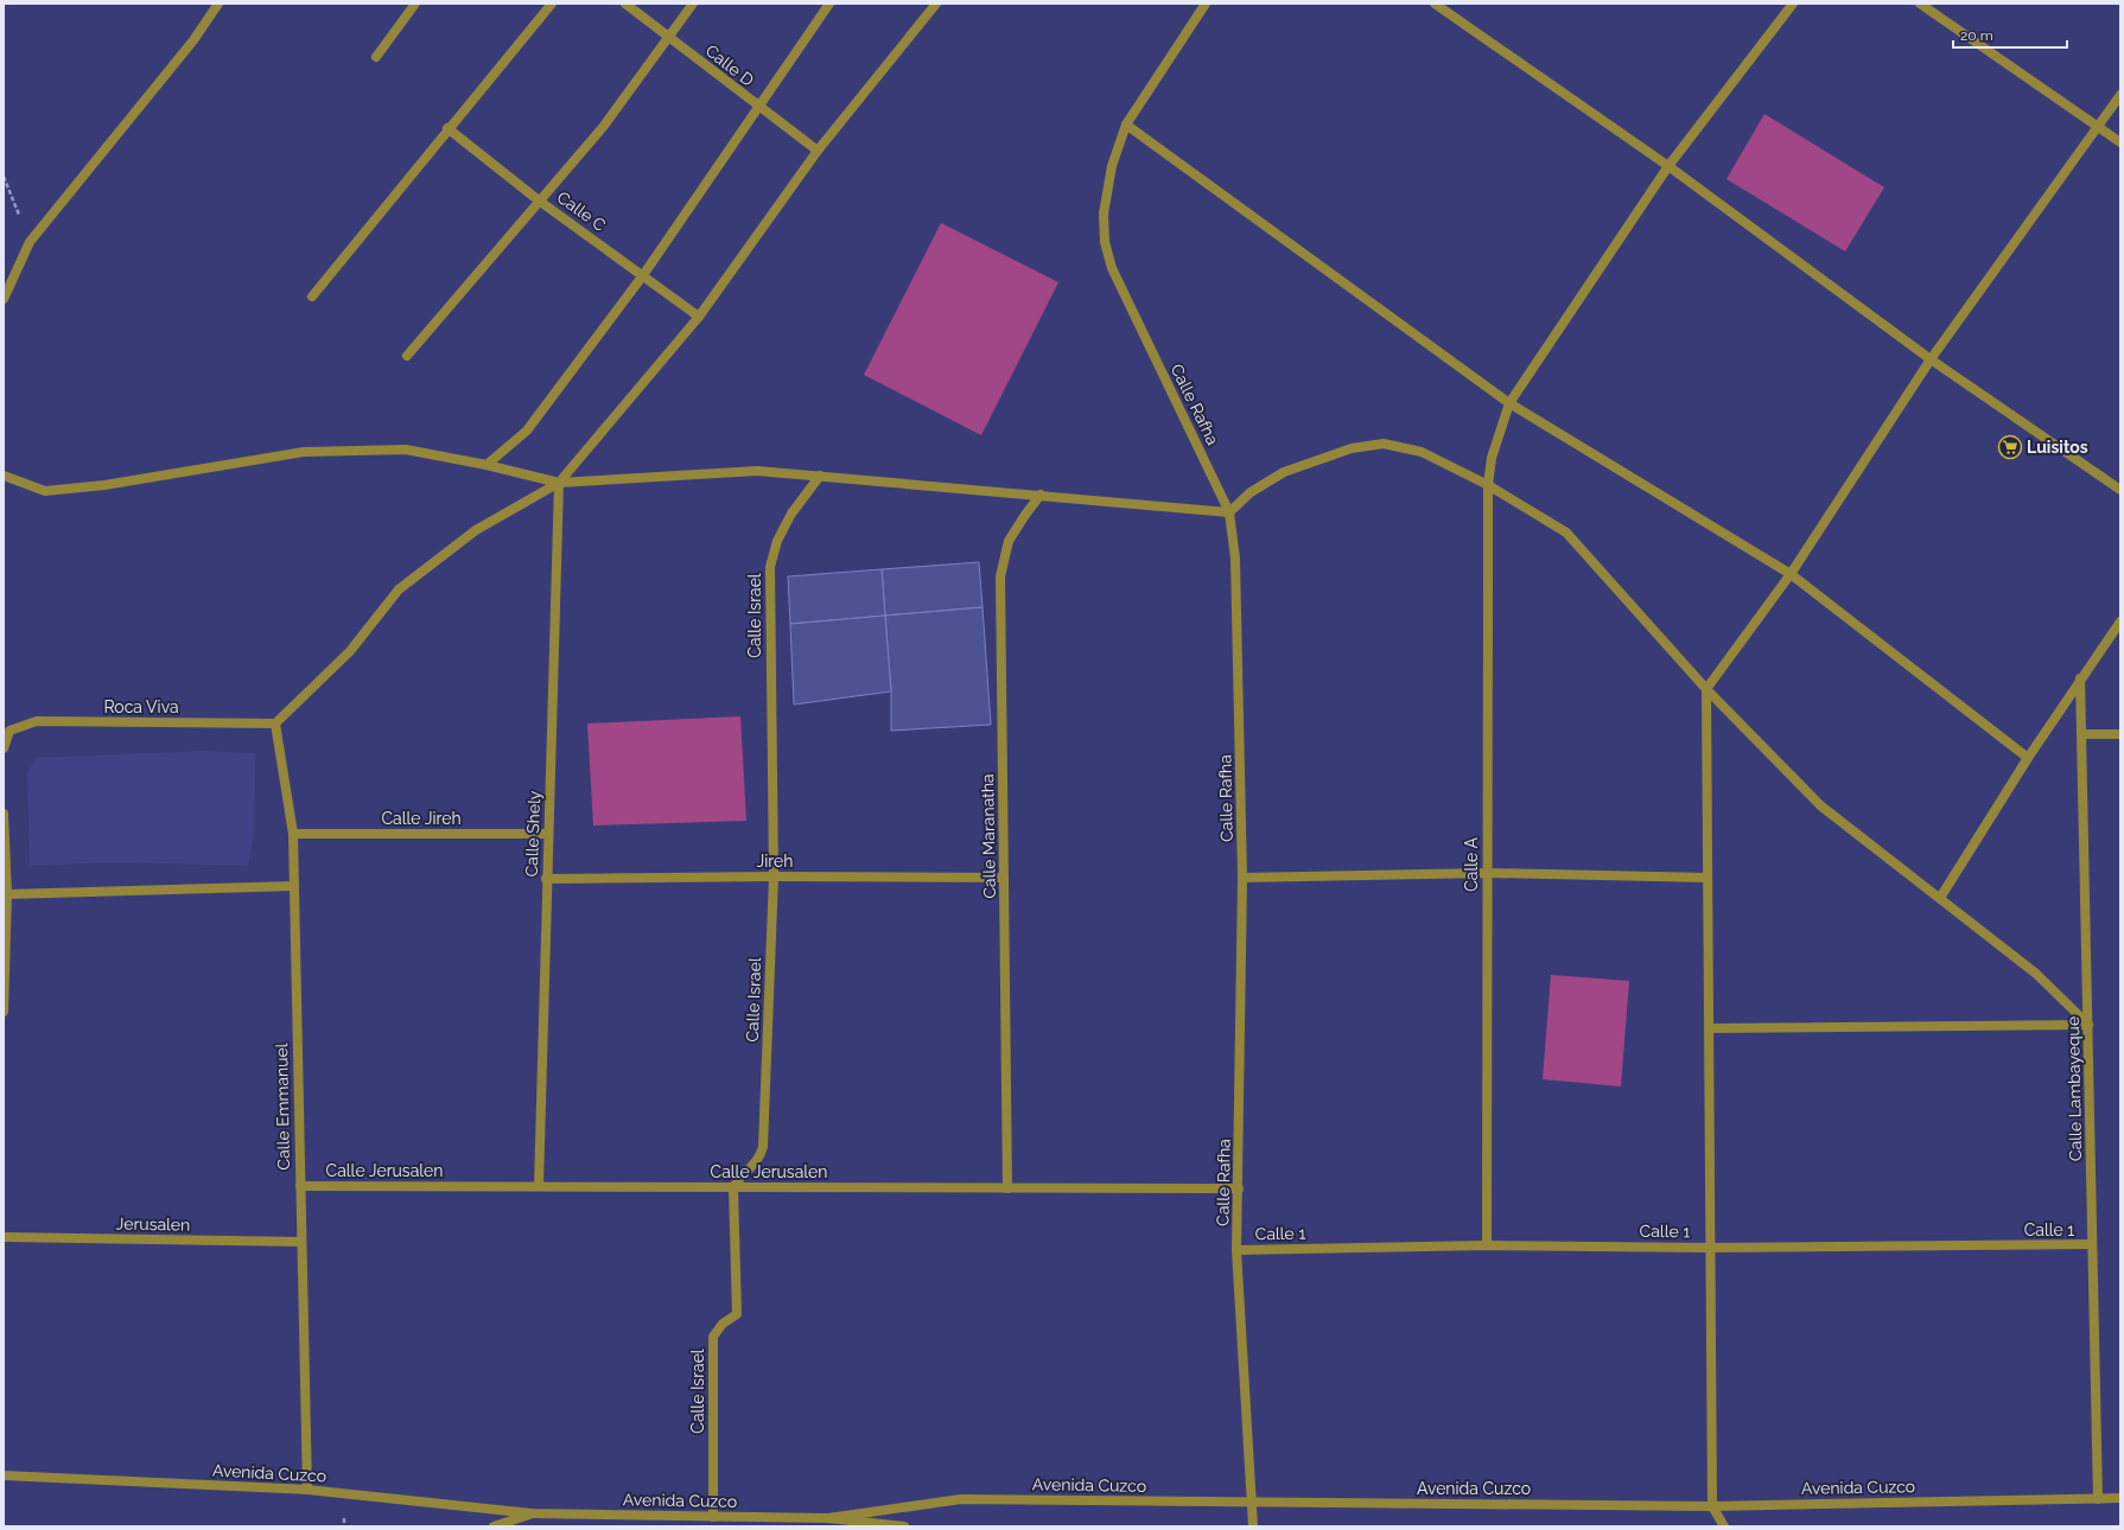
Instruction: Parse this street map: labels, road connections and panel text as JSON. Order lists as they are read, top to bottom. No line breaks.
{"streets":{"street":["Calle D","Calle C","Calle Rafha","Calle Israel","Roca Viva","Calle Jireh","Calle Shely","Calle Maranatha","Jireh","Calle A","Calle Lambayeque","Calle Emmanuel","Calle Jerusalen","Jerusalen","Calle 1","Avenida Cuzco"]},"crossings":[["Calle Rafha","Calle Jerusalen"],["Calle Rafha","Calle 1"],["Calle Rafha","Avenida Cuzco"],["Calle Israel","Jireh"],["Calle Israel","Calle Jerusalen"],["Calle Israel","Avenida Cuzco"],["Roca Viva","Calle Emmanuel"],["Calle Jireh","Calle Shely"],["Calle Jireh","Calle Emmanuel"],["Calle Shely","Jireh"],["Calle Shely","Calle Jerusalen"],["Calle Maranatha","Jireh"],["Calle Maranatha","Calle Jerusalen"],["Calle A","Calle 1"],["Calle Lambayeque","Calle 1"],["Calle Lambayeque","Avenida Cuzco"],["Calle Emmanuel","Calle Jerusalen"],["Calle Emmanuel","Jerusalen"],["Calle Emmanuel","Avenida Cuzco"]],"places":{"supermarket":["Luisitos"]},"scale_bar":"20 m"}
